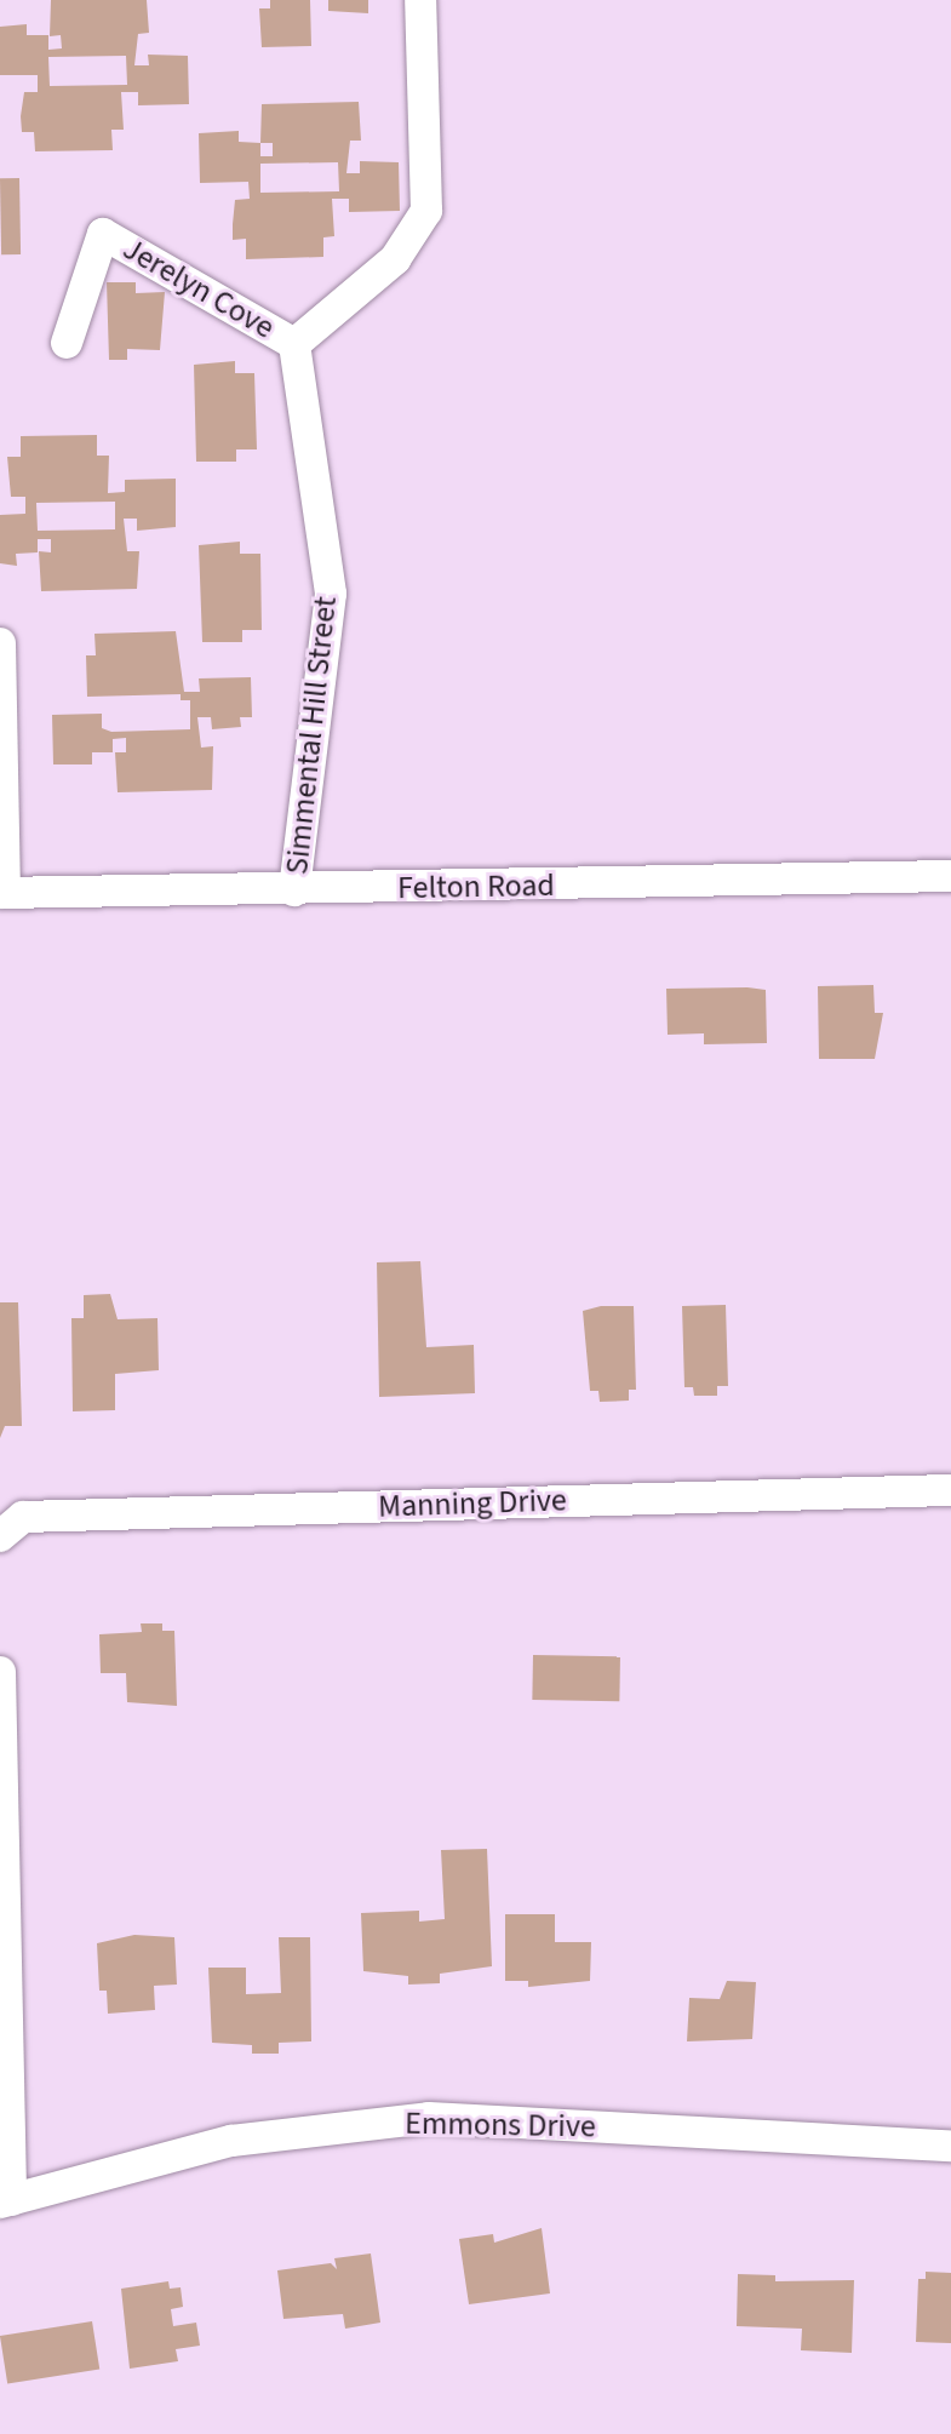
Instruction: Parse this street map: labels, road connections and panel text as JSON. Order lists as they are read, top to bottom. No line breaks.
{"streets":{"street":["Jerelyn Cove","Simmental Hill Street","Felton Road","Manning Drive","Emmons Drive"]},"crossings":[["Jerelyn Cove","Simmental Hill Street"],["Simmental Hill Street","Felton Road"]]}
